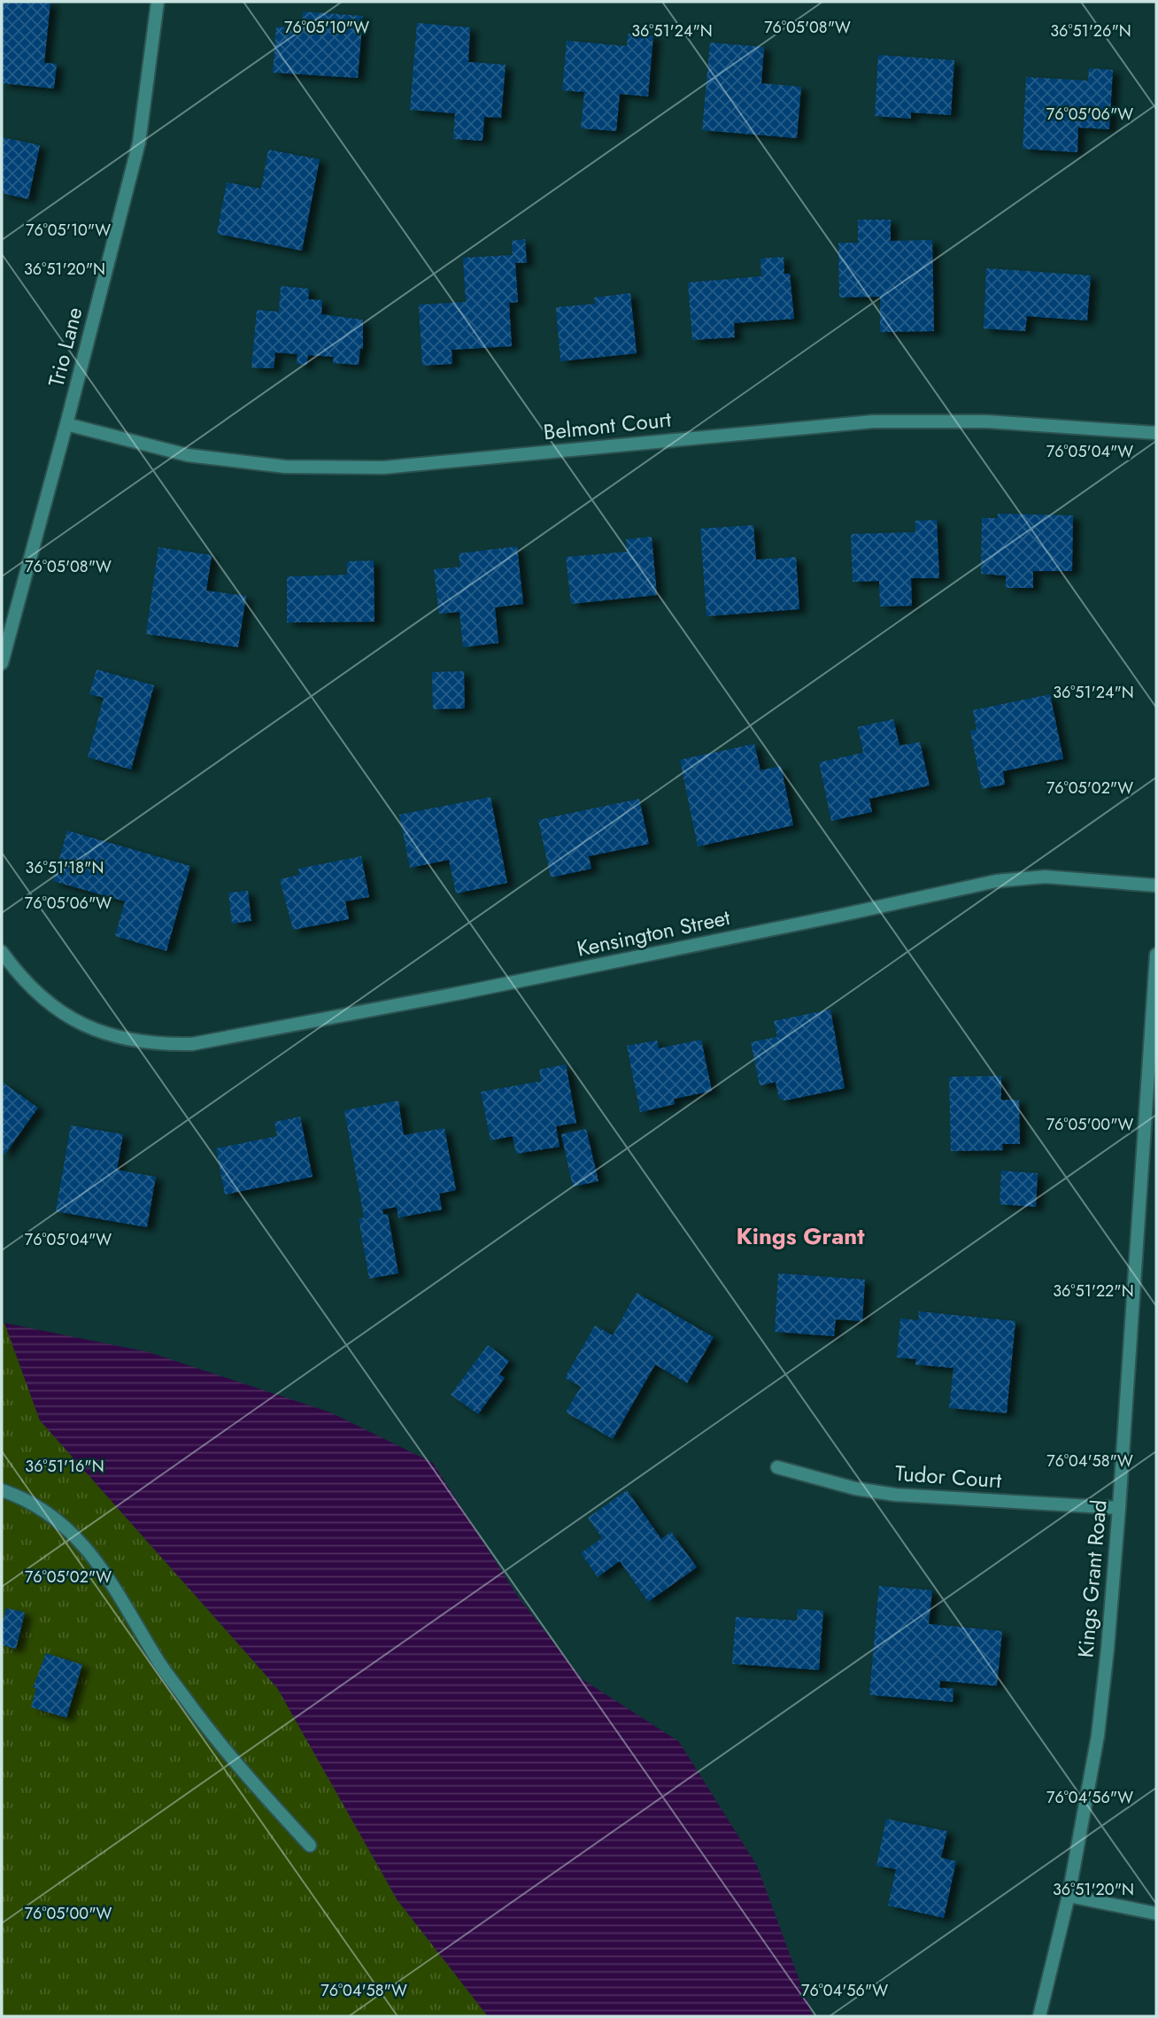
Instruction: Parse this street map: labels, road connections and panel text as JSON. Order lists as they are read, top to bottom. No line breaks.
{"streets":{"street":["Trio Lane","Belmont Court","Kensington Street","Tudor Court","Kings Grant Road"]},"crossings":[["Trio Lane","Belmont Court"],["Tudor Court","Kings Grant Road"]],"districts":["Kings Grant"],"coordinates":["76°05'10\"W","76°05'08\"W","36°51'24\"N","36°51'26\"N","76°05'06\"W","36°51'20\"N","76°05'04\"W","76°05'02\"W","36°51'18\"N","76°05'00\"W","36°51'22\"N","76°04'58\"W","36°51'16\"N","76°04'56\"W"]}
